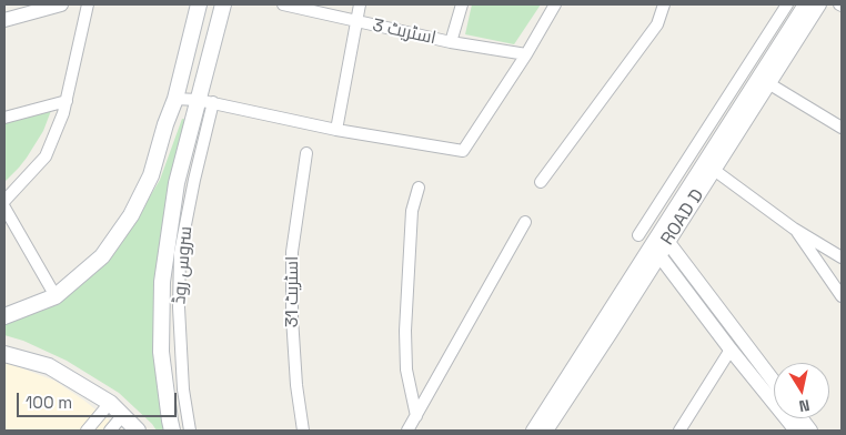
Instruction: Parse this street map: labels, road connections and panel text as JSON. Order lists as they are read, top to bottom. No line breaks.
{"streets":{"street":["اسٹریٹ 3","ROAD D","سروس روڈ","اسٹریٹ 31"]},"scale_bar":"100 m","north":"bottom"}
